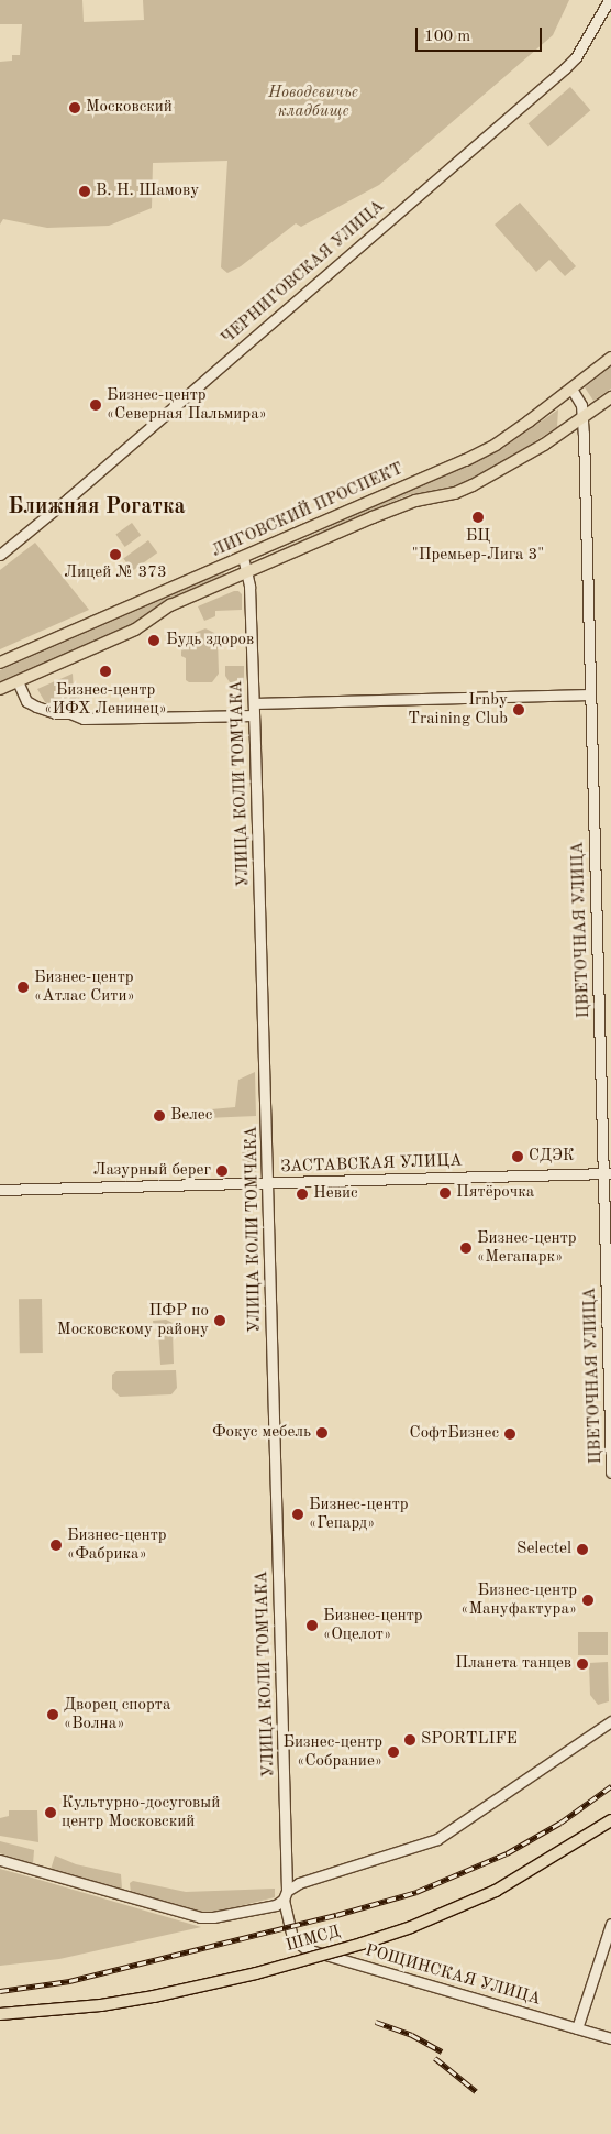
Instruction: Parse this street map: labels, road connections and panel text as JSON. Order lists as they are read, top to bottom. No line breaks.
{"streets":{"main road":["ЛИГОВСКИЙ ПРОСПЕКТ","ШМСД"],"street":["ЧЕРНИГОВСКАЯ УЛИЦА","УЛИЦА КОЛИ ТОМЧАКА","ЦВЕТОЧНАЯ УЛИЦА","ЗАСТАВСКАЯ УЛИЦА","РОЩИНСКАЯ УЛИЦА"]},"crossings":[["ЛИГОВСКИЙ ПРОСПЕКТ","УЛИЦА КОЛИ ТОМЧАКА"],["ЛИГОВСКИЙ ПРОСПЕКТ","ЦВЕТОЧНАЯ УЛИЦА"],["УЛИЦА КОЛИ ТОМЧАКА","ЗАСТАВСКАЯ УЛИЦА"],["УЛИЦА КОЛИ ТОМЧАКА","РОЩИНСКАЯ УЛИЦА"],["ЦВЕТОЧНАЯ УЛИЦА","ЗАСТАВСКАЯ УЛИЦА"]],"districts":["Ближняя Рогатка"],"parks":["Новодевичье кладбище"],"places":["Московский","В. Н. Шамову","Бизнес-центр «Северная Пальмира»","БЦ \"Премьер-Лига 3\"","Лицей № 373","Будь здоров","Бизнес-центр «ИФХ Ленинец»","Irnby Training Club","Бизнес-центр «Атлас Сити»","Велес","СДЭК","Лазурный берег","Пятёрочка","Невис","Бизнес-центр «Мегапарк»","ПФР по Московскому району","Фокус мебель","СофтБизнес","Бизнес-центр «Гепард»","Бизнес-центр «Фабрика»","Selectel","Бизнес-центр «Мануфактура»","Бизнес-центр «Оцелот»","Планета танцев","Дворец спорта «Волна»","SPORTLIFE","Бизнес-центр «Собрание»","Культурно-досуговый центр Московский"],"scale_bar":"100 m"}
